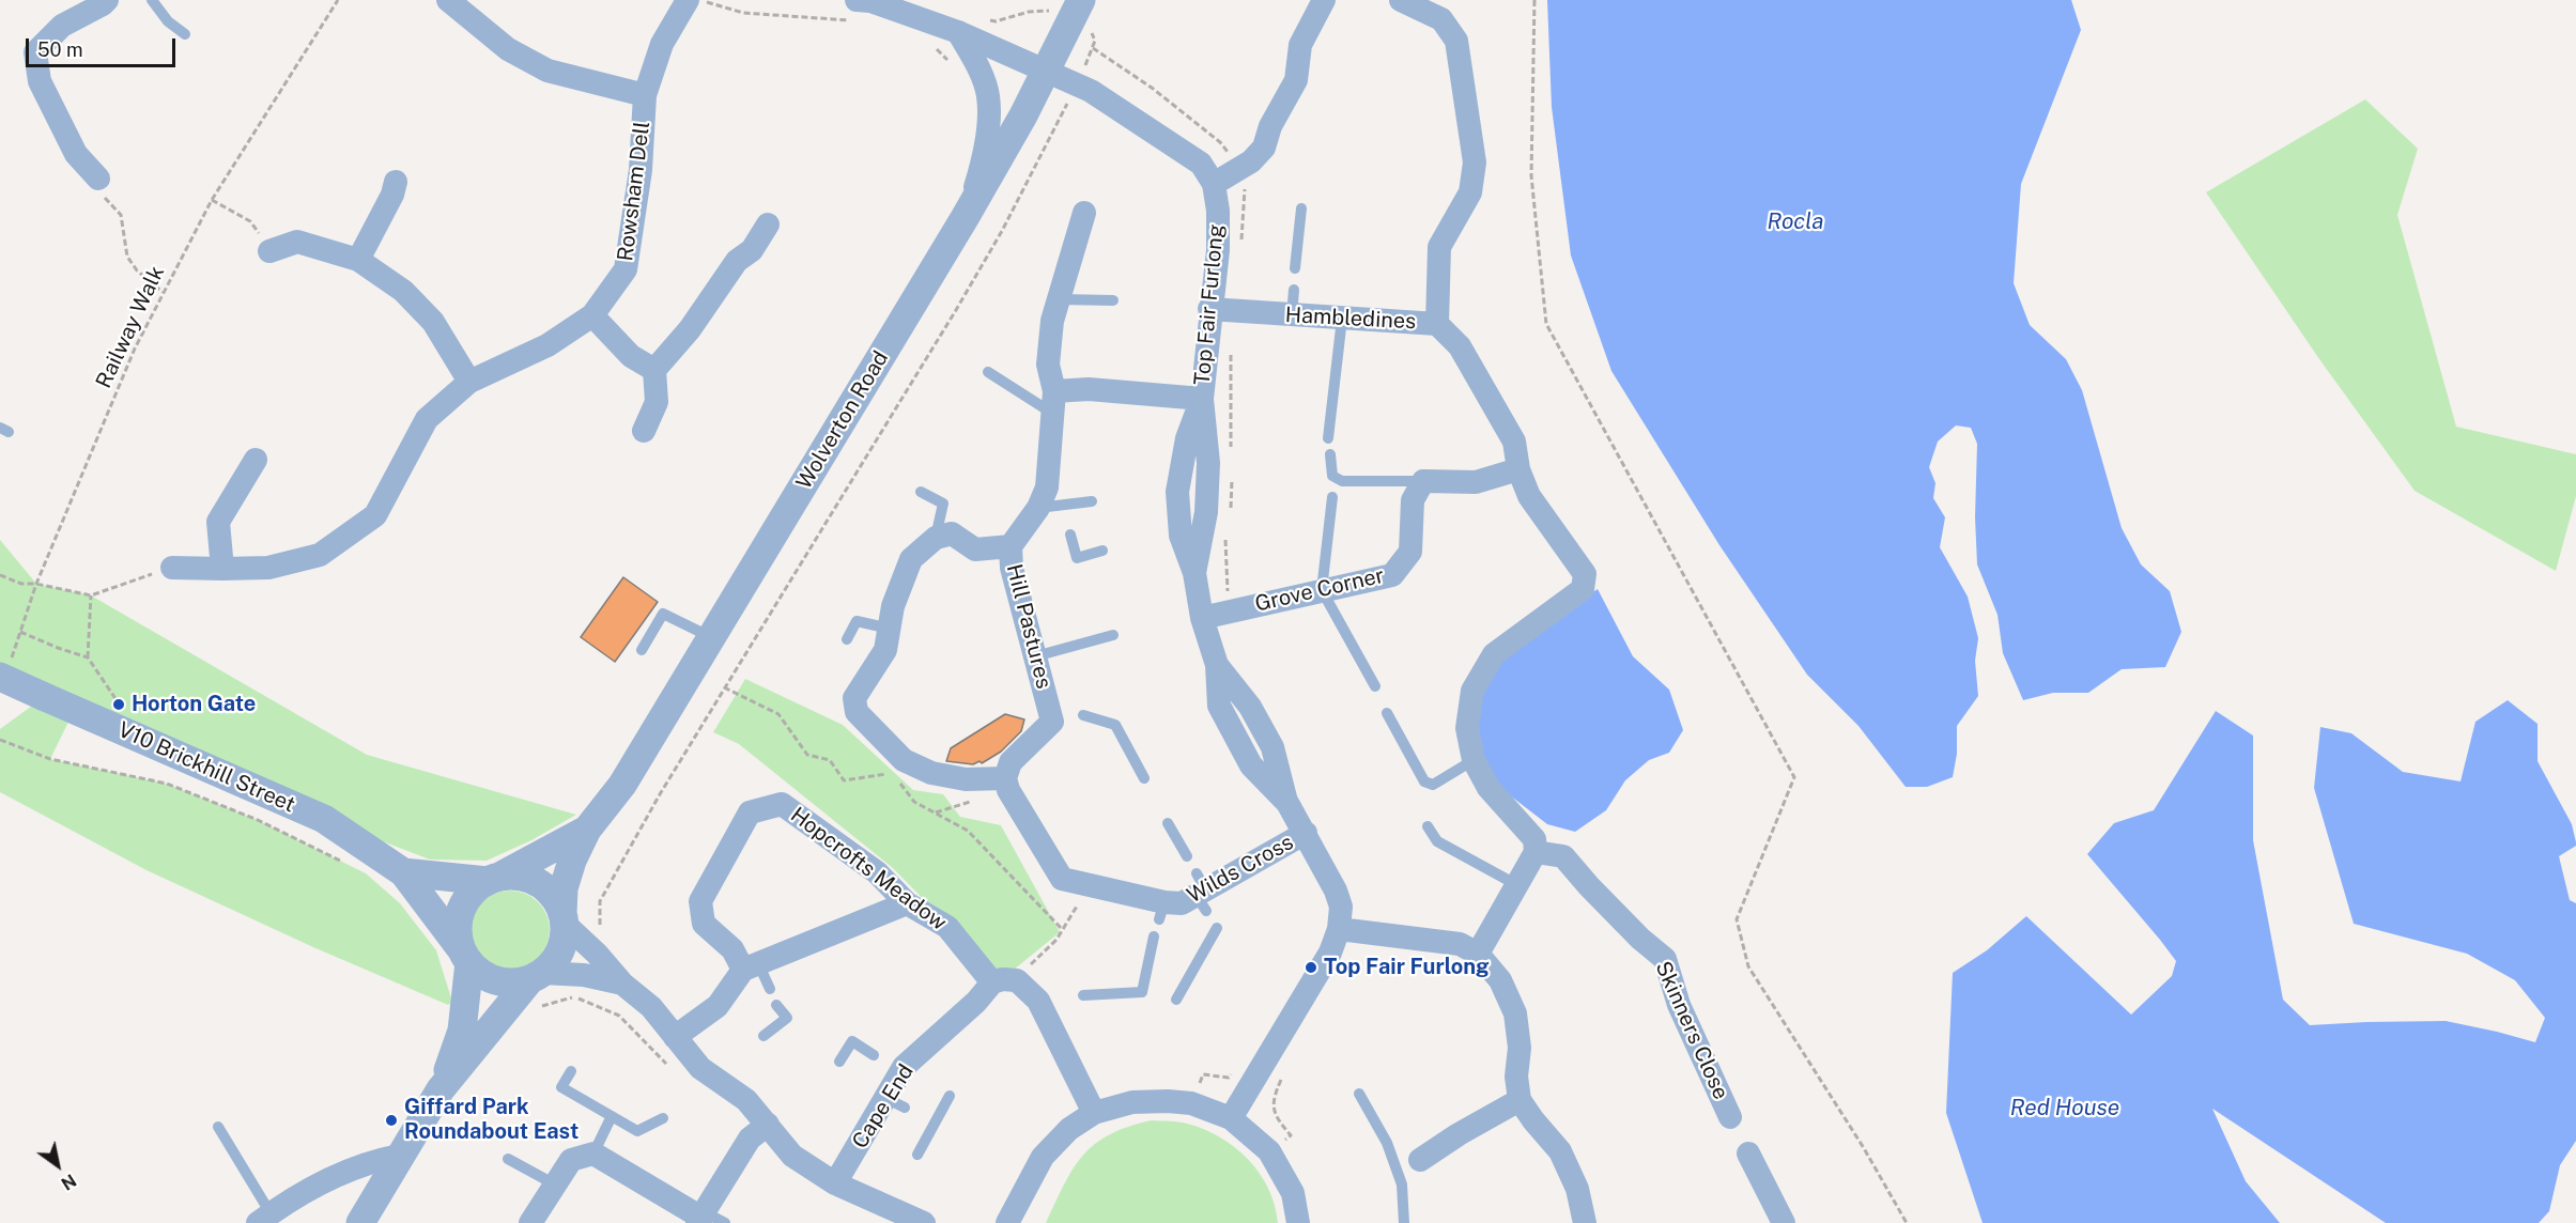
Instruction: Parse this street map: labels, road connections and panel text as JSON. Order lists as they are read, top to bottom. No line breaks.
{"streets":{"street":["Rowsham Dell","Top Fair Furlong","Hambledines","Wolverton Road","Grove Corner","Hill Pastures","V10 Brickhill Street","Hopcrofts Meadow","Wilds Cross","Skinners Close","Cape End"],"path":["Railway Walk"]},"crossings":[["Top Fair Furlong","Hambledines"],["Top Fair Furlong","Grove Corner"],["Top Fair Furlong","Wilds Cross"],["Hambledines","Skinners Close"],["Railway Walk","V10 Brickhill Street"],["Wolverton Road","V10 Brickhill Street"],["Hill Pastures","Wilds Cross"],["Hopcrofts Meadow","Cape End"]],"water":["Rocla","Red House"],"places":["Horton Gate","Top Fair Furlong","Giffard Park Roundabout East"],"scale_bar":"50 m","north":"bottom right"}
